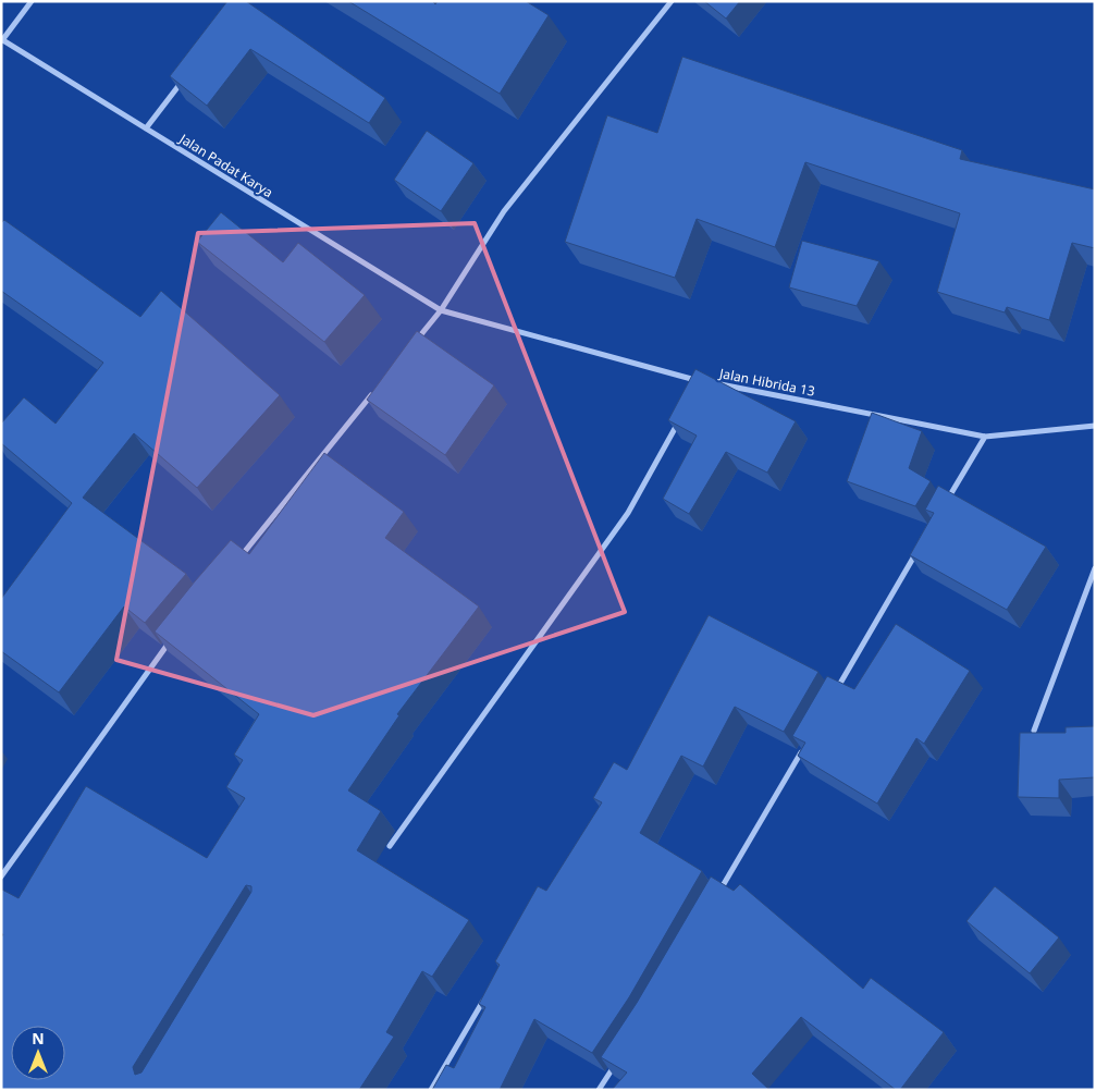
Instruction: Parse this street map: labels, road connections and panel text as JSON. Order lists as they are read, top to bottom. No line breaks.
{"streets":{"street":["Jalan Padat Karya","Jalan Hibrida 13"]},"crossings":[["Jalan Padat Karya","Jalan Hibrida 13"]],"north":"top"}
